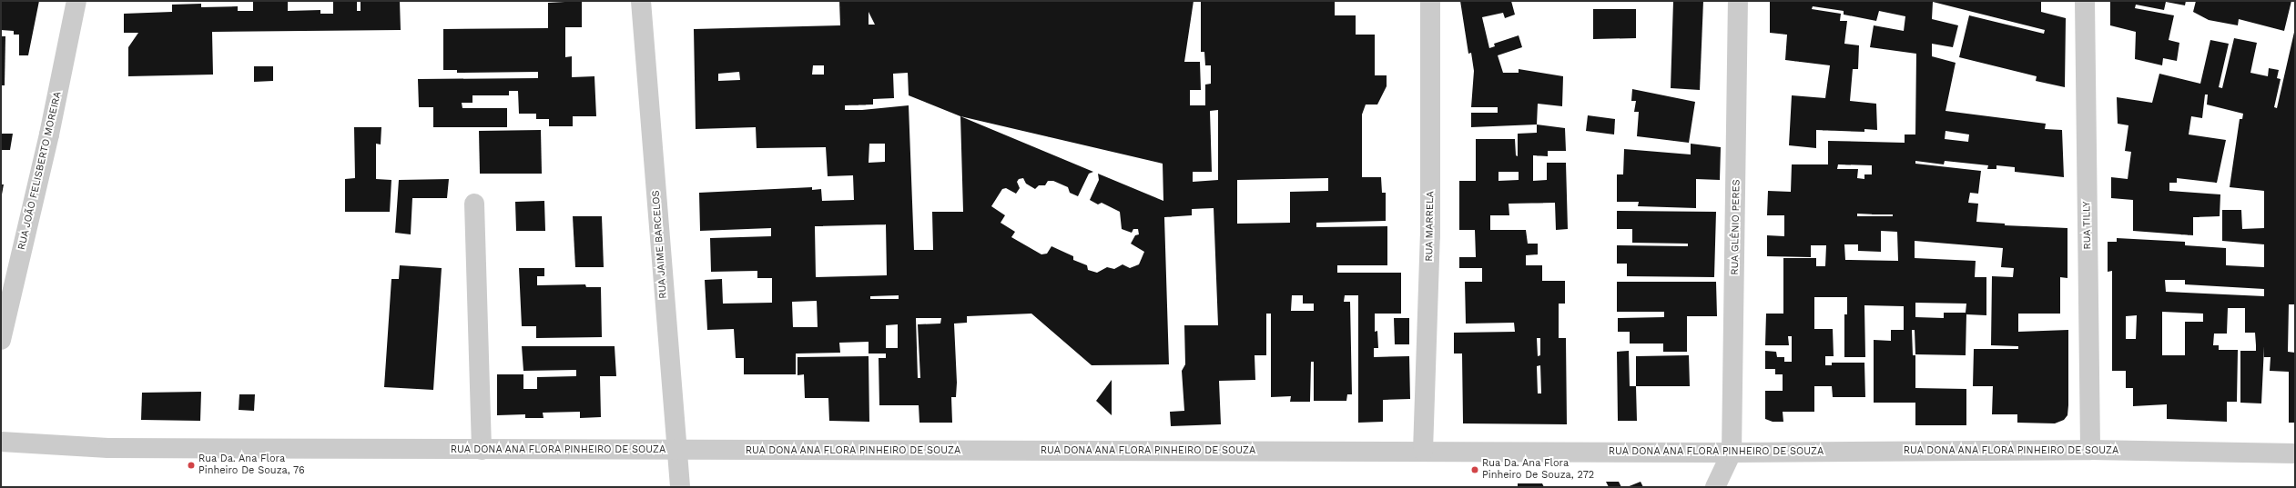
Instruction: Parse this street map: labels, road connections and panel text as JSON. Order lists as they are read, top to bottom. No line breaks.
{"streets":{"street":["RUA JOÃO FELISBERTO MOREIRA","RUA TILLY","RUA MARRELA","RUA GLÊNIO PERES","RUA JAIME BARCELOS","RUA DONA ANA FLORA PINHEIRO DE SOUZA"]},"crossings":[["RUA TILLY","RUA DONA ANA FLORA PINHEIRO DE SOUZA"],["RUA MARRELA","RUA DONA ANA FLORA PINHEIRO DE SOUZA"],["RUA GLÊNIO PERES","RUA DONA ANA FLORA PINHEIRO DE SOUZA"],["RUA JAIME BARCELOS","RUA DONA ANA FLORA PINHEIRO DE SOUZA"]],"places":["Rua Da. Ana Flora Pinheiro De Souza, 76","Rua Da. Ana Flora Pinheiro De Souza, 272"]}
